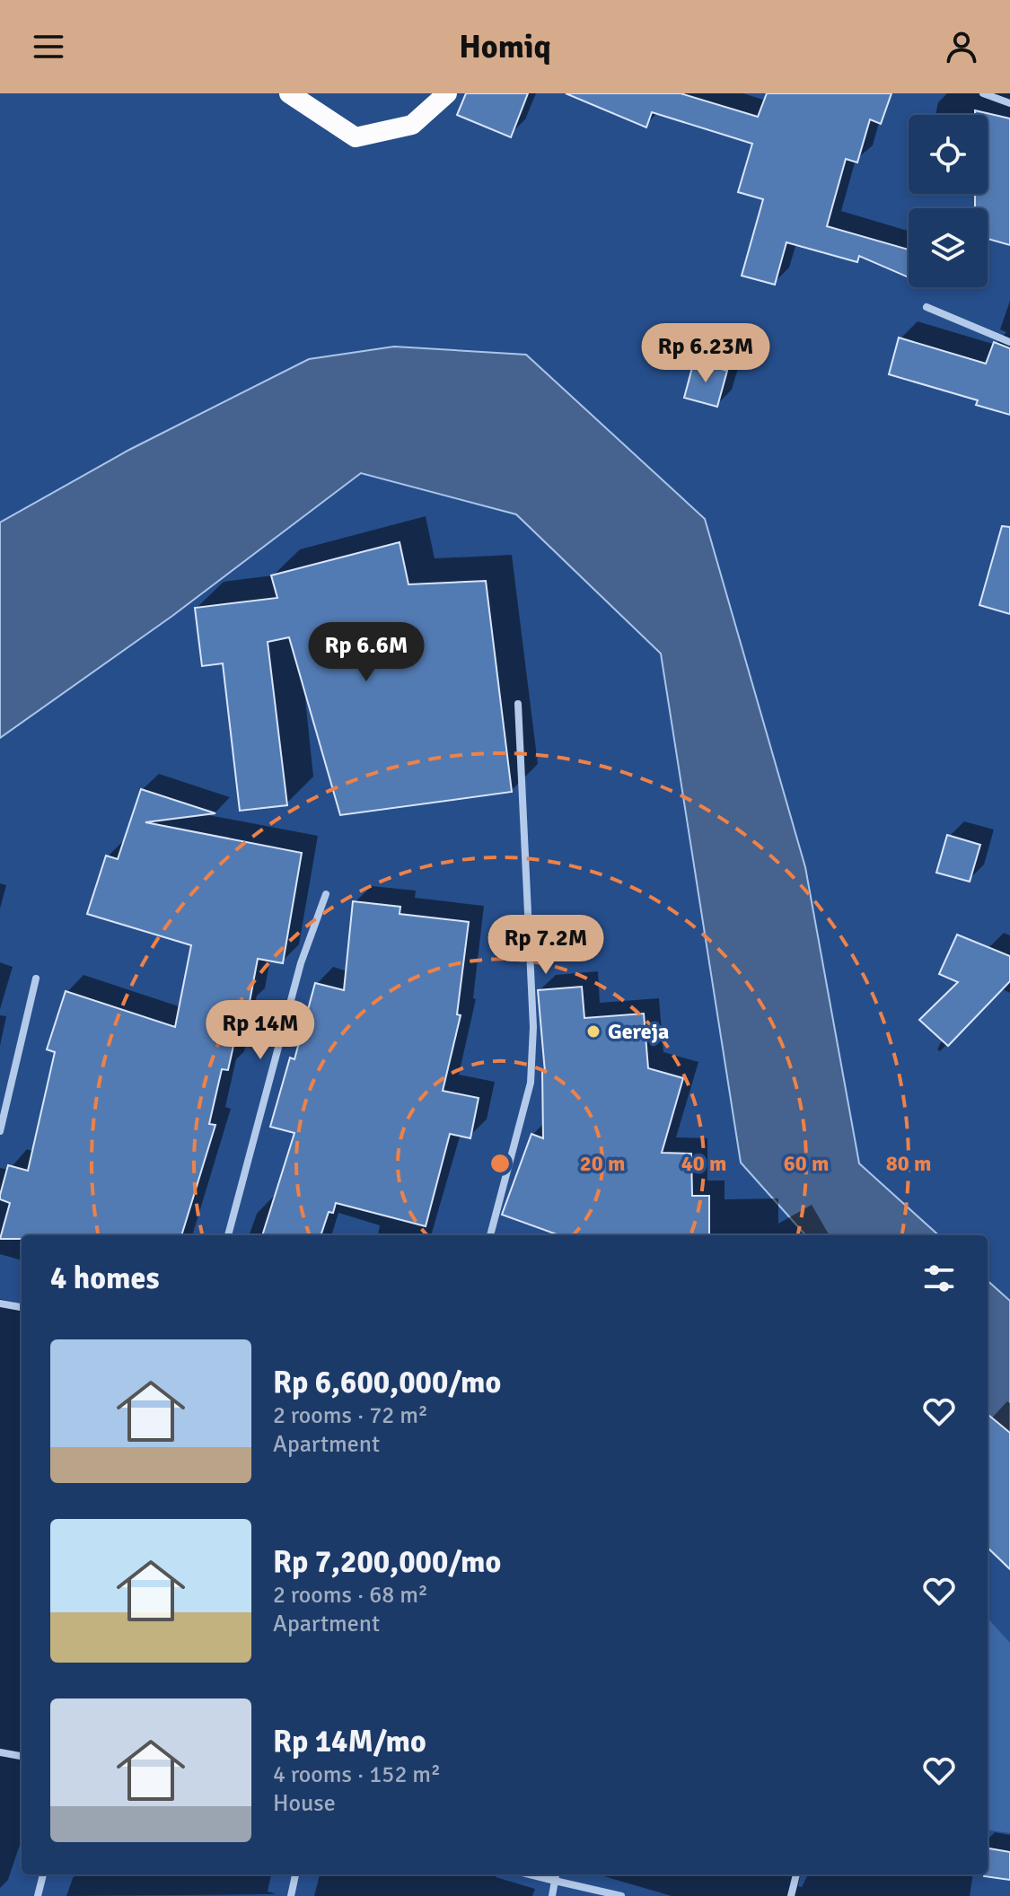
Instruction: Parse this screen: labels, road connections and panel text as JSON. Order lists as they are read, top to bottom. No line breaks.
{"places":["Gereja"],"page":{"header":"Homiq","price":["Rp 6.23M","Rp 6.6M","Rp 7.2M","Rp 14M"],"heading":"4 homes","list":[{"name":"Rp 6,600,000/mo","note":"2 rooms · 72 m² · Apartment"},{"name":"Rp 7,200,000/mo","note":"2 rooms · 68 m² · Apartment"},{"name":"Rp 14M/mo","note":"4 rooms · 152 m² · House"}]},"rings":["20 m","40 m","60 m","80 m"]}
